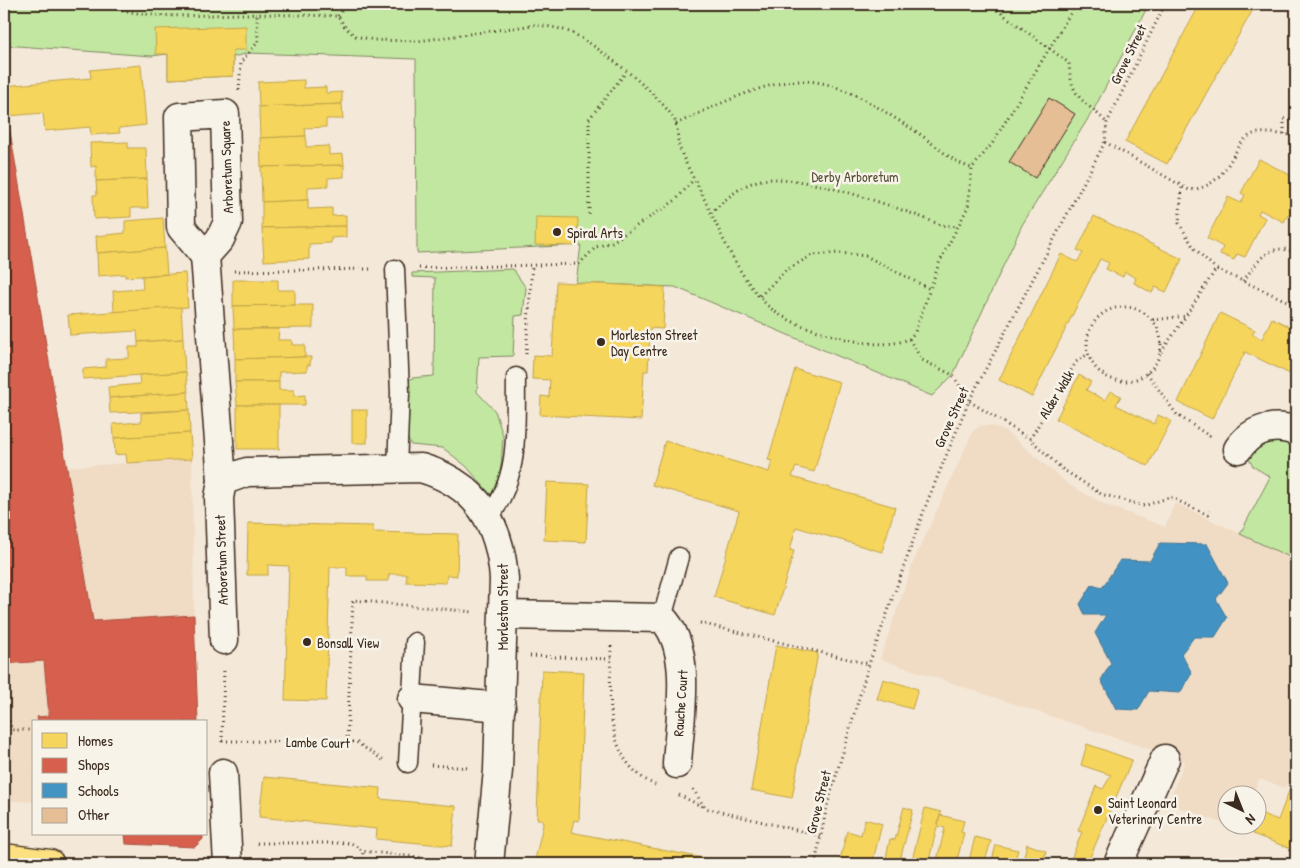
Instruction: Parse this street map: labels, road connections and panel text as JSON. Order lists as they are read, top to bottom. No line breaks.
{"streets":{"street":["Arboretum Square","Arboretum Street","Morleston Street","Rauche Court"],"path":["Grove Street","Alder Walk","Lambe Court"]},"crossings":[["Arboretum Square","Arboretum Street"],["Arboretum Street","Morleston Street"],["Morleston Street","Lambe Court"]],"parks":["Derby Arboretum"],"places":["Spiral Arts","Morleston Street Day Centre","Bonsall View","Saint Leonard Veterinary Centre"],"legend":["Homes","Shops","Schools","Other"],"north":"bottom right"}
